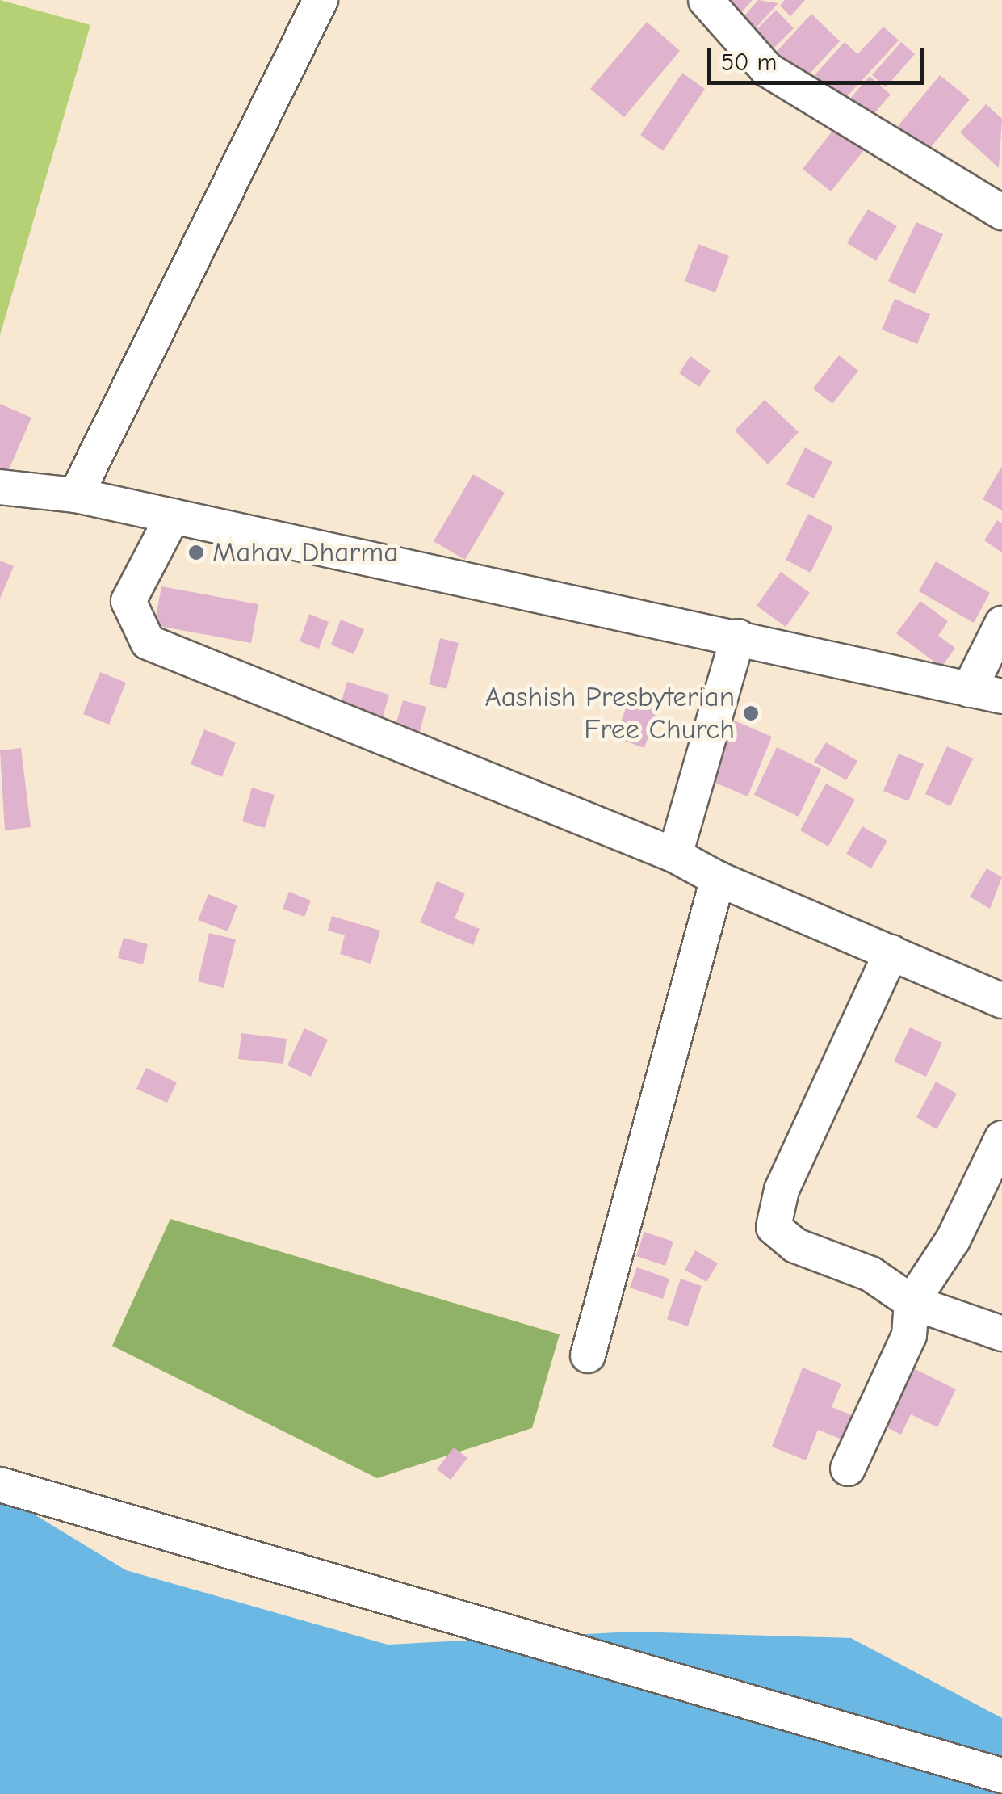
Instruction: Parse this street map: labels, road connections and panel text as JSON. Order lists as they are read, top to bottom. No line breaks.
{"places":["Mahav Dharma","Aashish Presbyterian Free Church"],"scale_bar":"50 m"}
